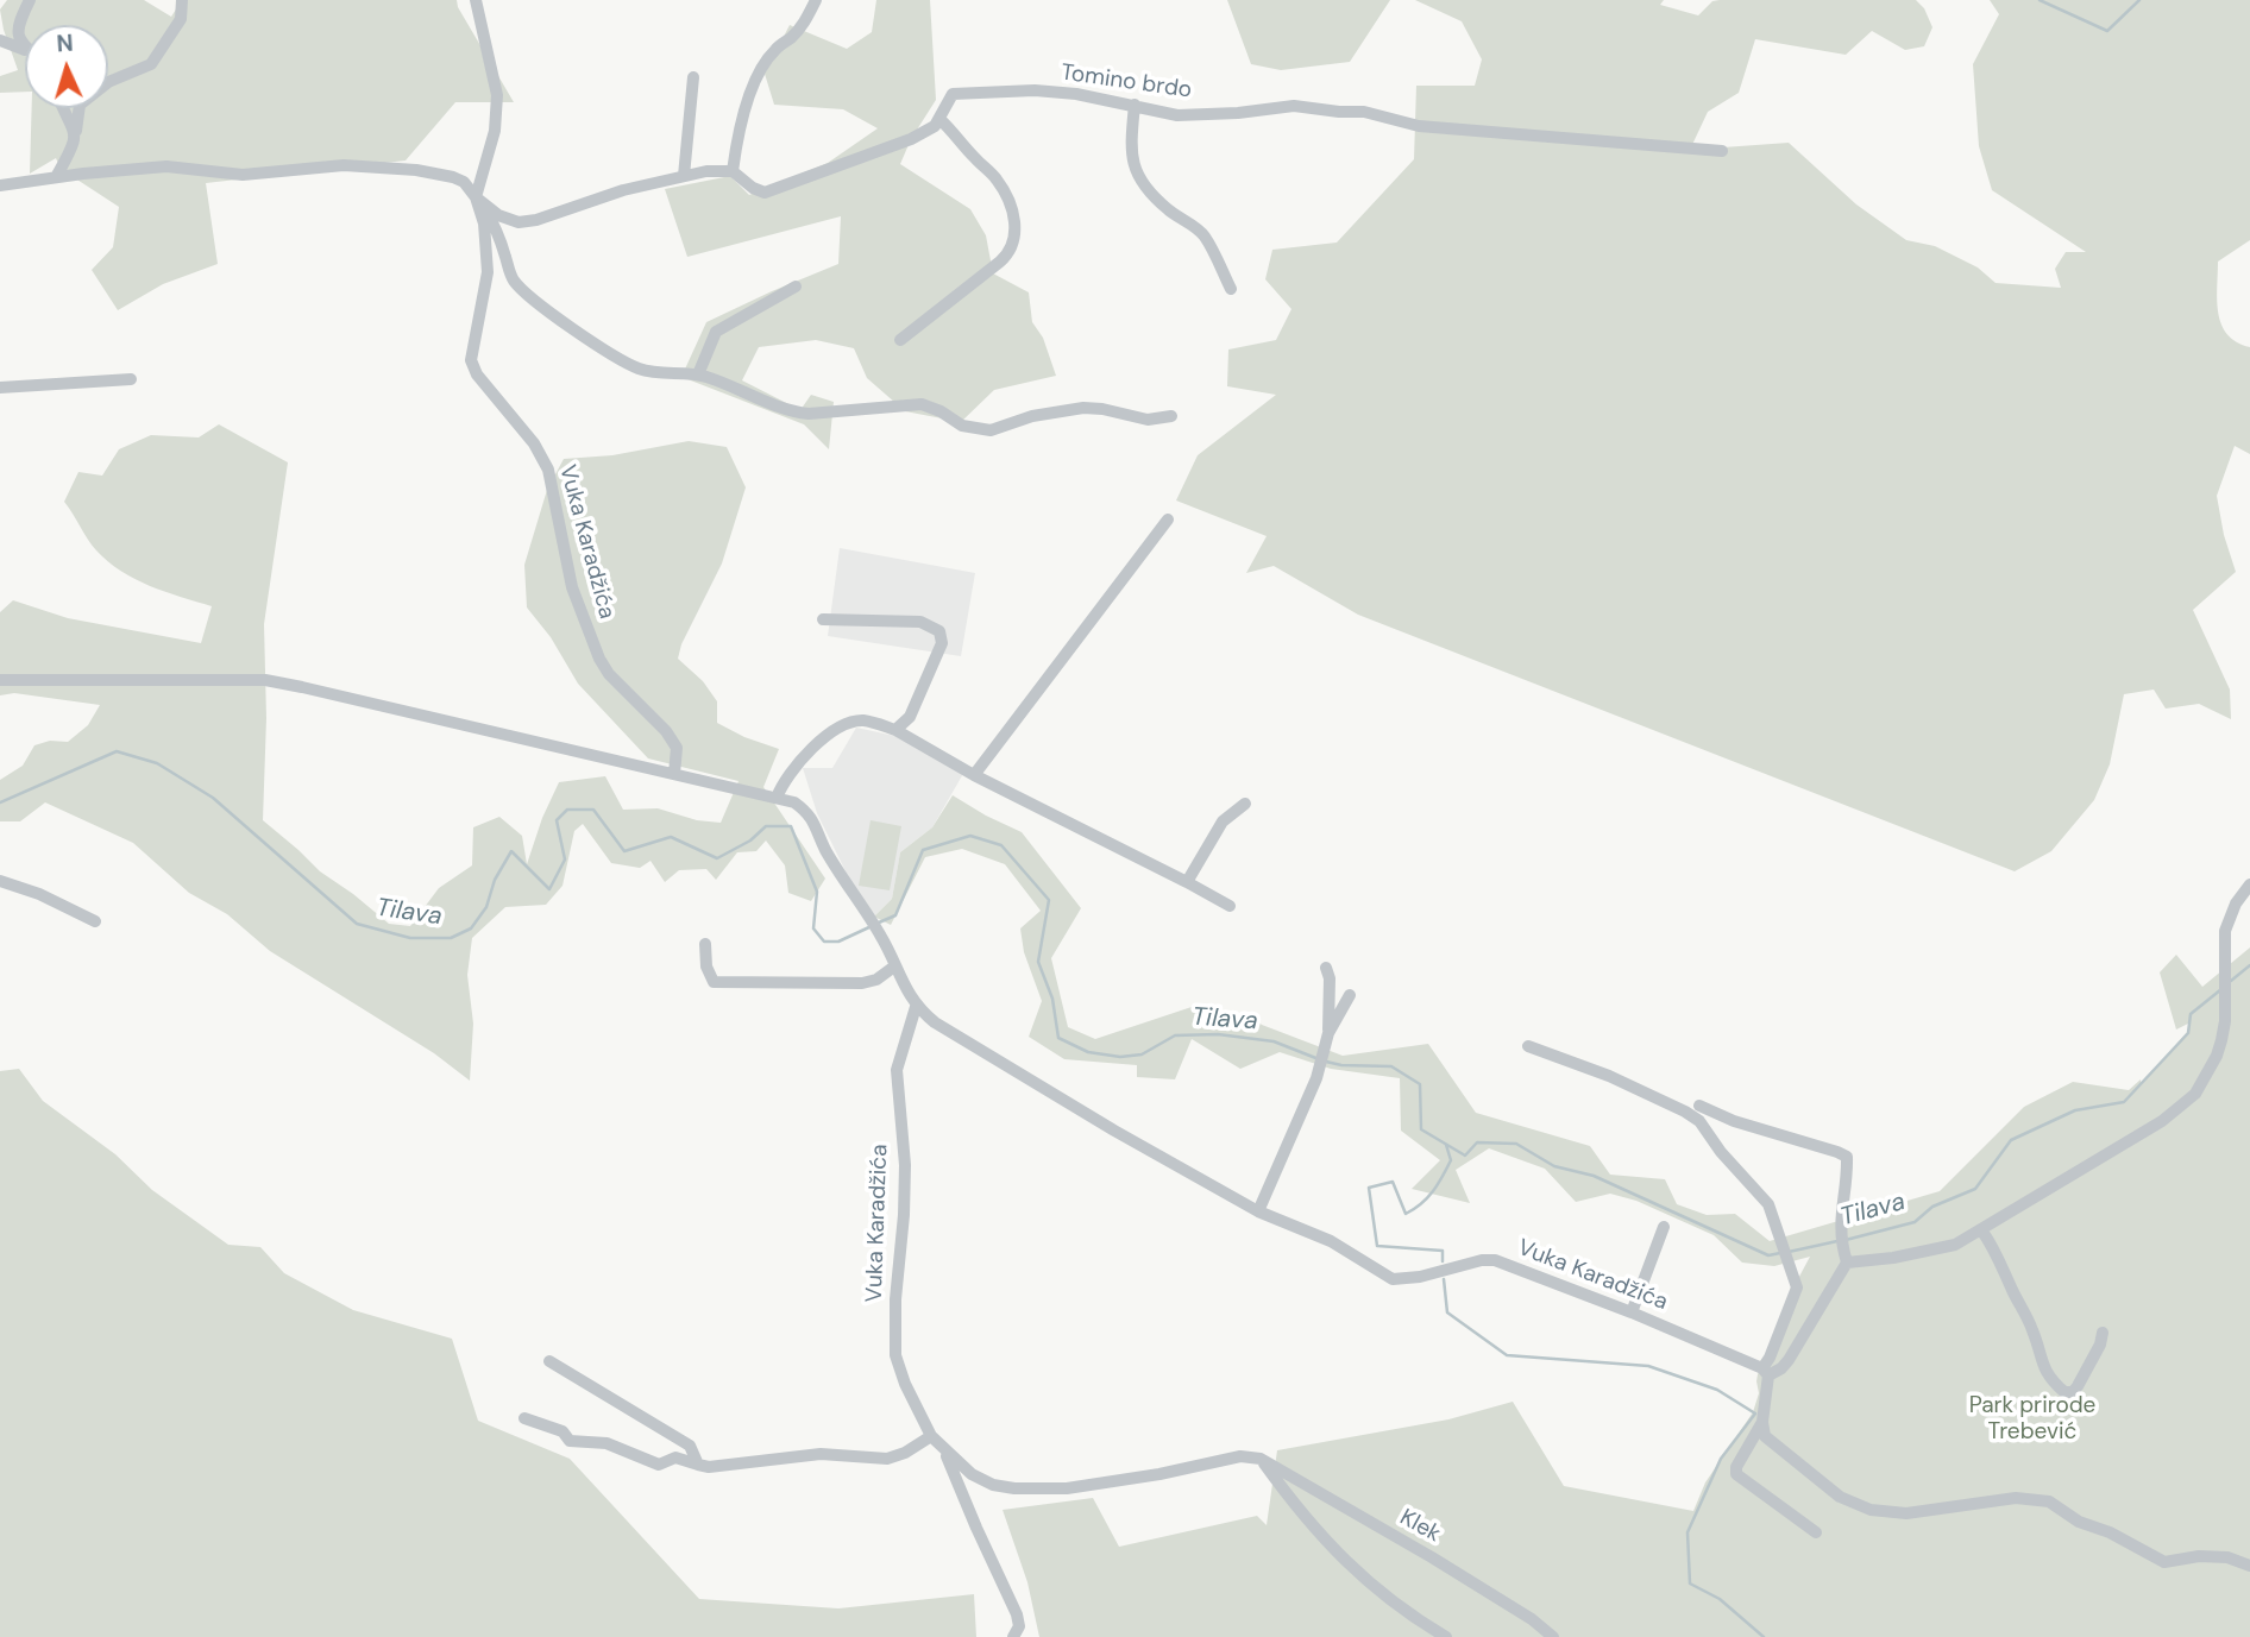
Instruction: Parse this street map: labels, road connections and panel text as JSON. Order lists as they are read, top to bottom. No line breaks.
{"streets":{"street":["Tomino brdo","Vuka Karadžića","Klek"]},"water":["Tilava"],"parks":["Park prirode Trebević"],"north":"top"}
